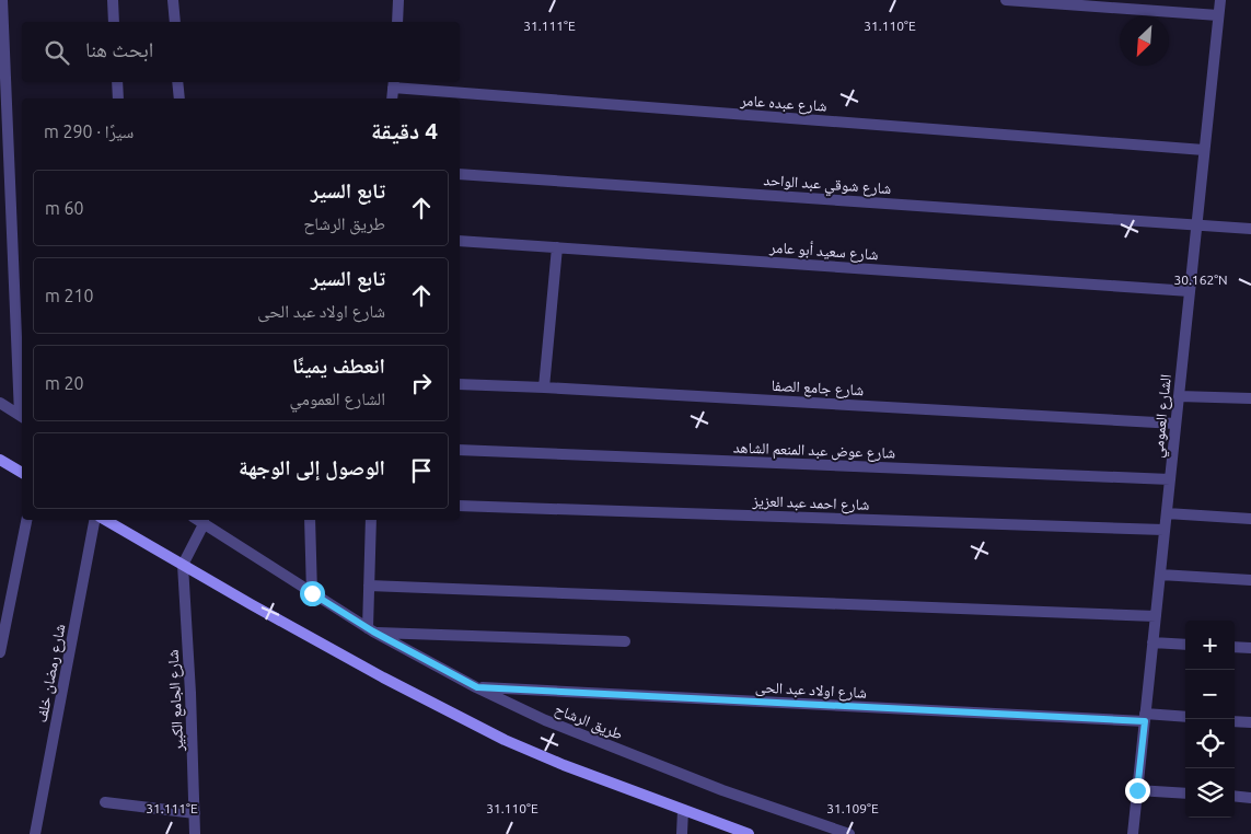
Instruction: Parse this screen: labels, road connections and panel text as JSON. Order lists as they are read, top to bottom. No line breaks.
{"streets":{"street":["شارع عبده عامر","شارع شوقي عبد الواحد","شارع سعيد أبو عامر","شارع جامع الصفا","الشارع العمومي","شارع عوض عبد المنعم الشاهد","شارع احمد عبد العزيز","شارع رمضان خلف","شارع اولاد عبد الحى","شارع الجامع الكبير","طريق الرشاح"]},"crossings":[["شارع عبده عامر","الشارع العمومي"],["شارع شوقي عبد الواحد","الشارع العمومي"],["شارع سعيد أبو عامر","الشارع العمومي"],["شارع جامع الصفا","الشارع العمومي"],["الشارع العمومي","شارع عوض عبد المنعم الشاهد"],["الشارع العمومي","شارع احمد عبد العزيز"],["الشارع العمومي","شارع اولاد عبد الحى"],["شارع اولاد عبد الحى","طريق الرشاح"]],"north":"bottom left","page":{"search":"ابحث هنا","heading":["4 دقيقة","سيرًا · 290 m"],"list":[["تابع السير","طريق الرشاح","60 m"],["تابع السير","شارع اولاد عبد الحى","210 m"],["انعطف يمينًا","الشارع العمومي","20 m"],"الوصول إلى الوجهة"],"map_buttons":["+","−"]},"coordinates":["31.111°E","31.110°E","30.162°N","31.109°E"]}
